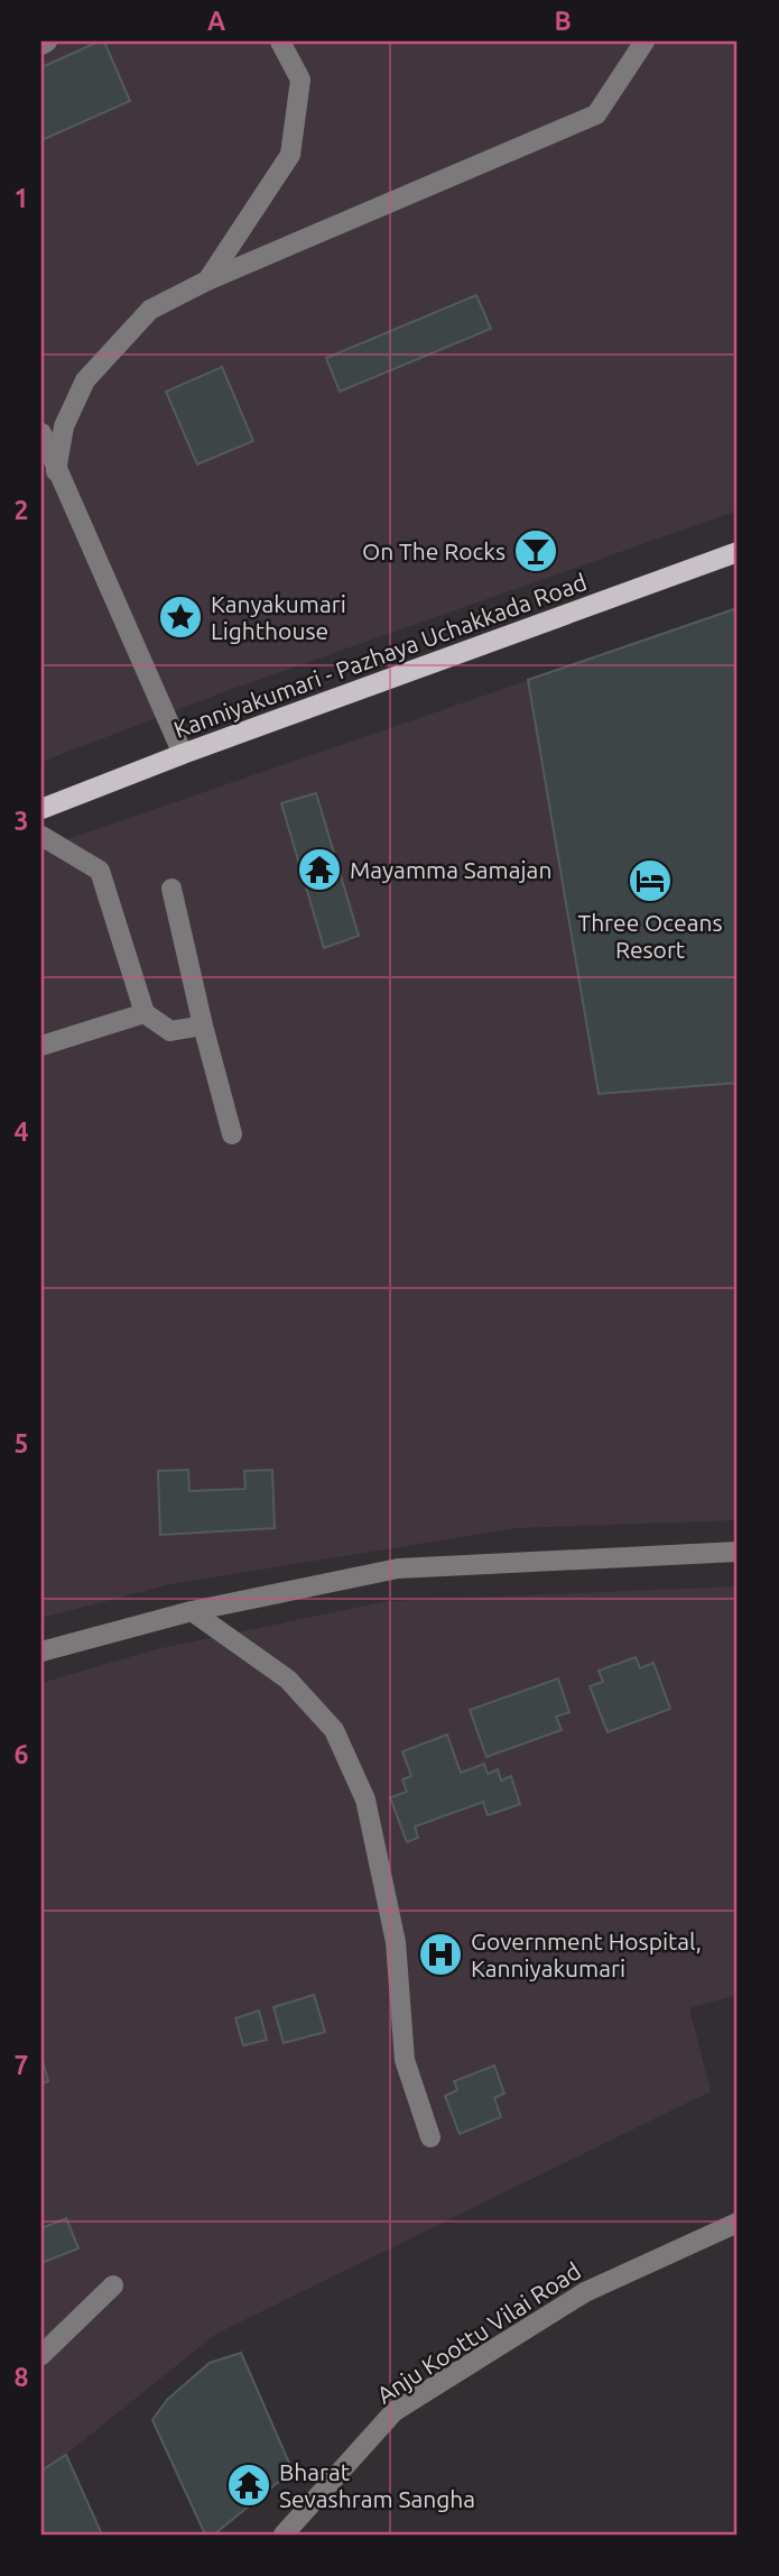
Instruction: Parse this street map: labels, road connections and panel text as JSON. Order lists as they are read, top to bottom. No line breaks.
{"streets":{"main road":["Kanniyakumari - Pazhaya Uchakkada Road"],"street":["Anju Koottu Vilai Road"]},"places":{"bar":["On The Rocks"],"place":["Kanyakumari Lighthouse"],"temple":["Mayamma Samajan","Bharat Sevashram Sangha"],"hotel":["Three Oceans Resort"],"hospital":["Government Hospital, Kanniyakumari"]},"grid":{"columns":["A","B"],"rows":["1","2","3","4","5","6","7","8"]}}
